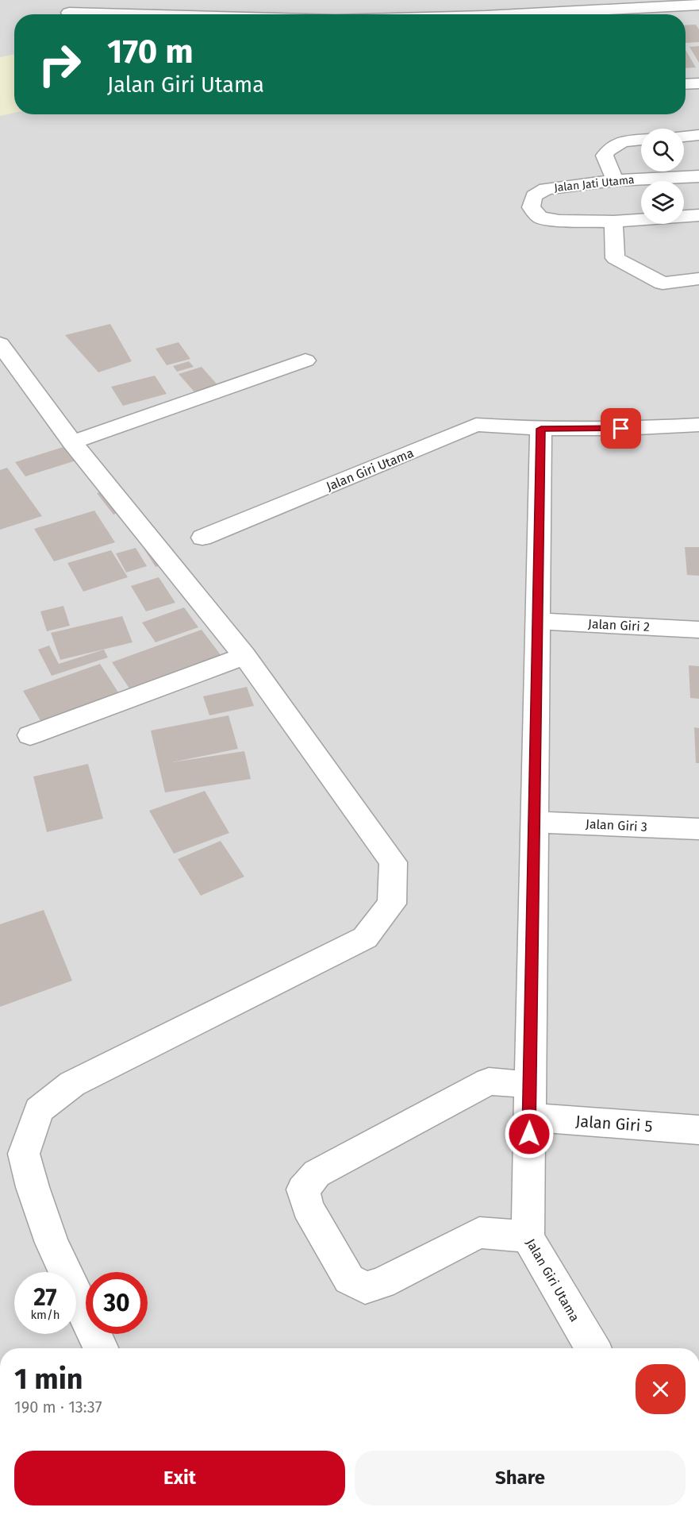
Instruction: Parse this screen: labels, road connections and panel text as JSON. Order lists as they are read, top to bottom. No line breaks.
{"streets":{"street":["Jalan Jati Utama","Jalan Giri Utama","Jalan Giri 2","Jalan Giri 3","Jalan Giri 5"]},"crossings":[["Jalan Giri Utama","Jalan Giri 2"],["Jalan Giri Utama","Jalan Giri 3"],["Jalan Giri Utama","Jalan Giri 5"]],"page":{"turn":["170 m","Jalan Giri Utama"],"speed":"27 km/h","limit":"30","heading":["1 min","190 m · 13:37"],"buttons":["Exit","Share"]}}
